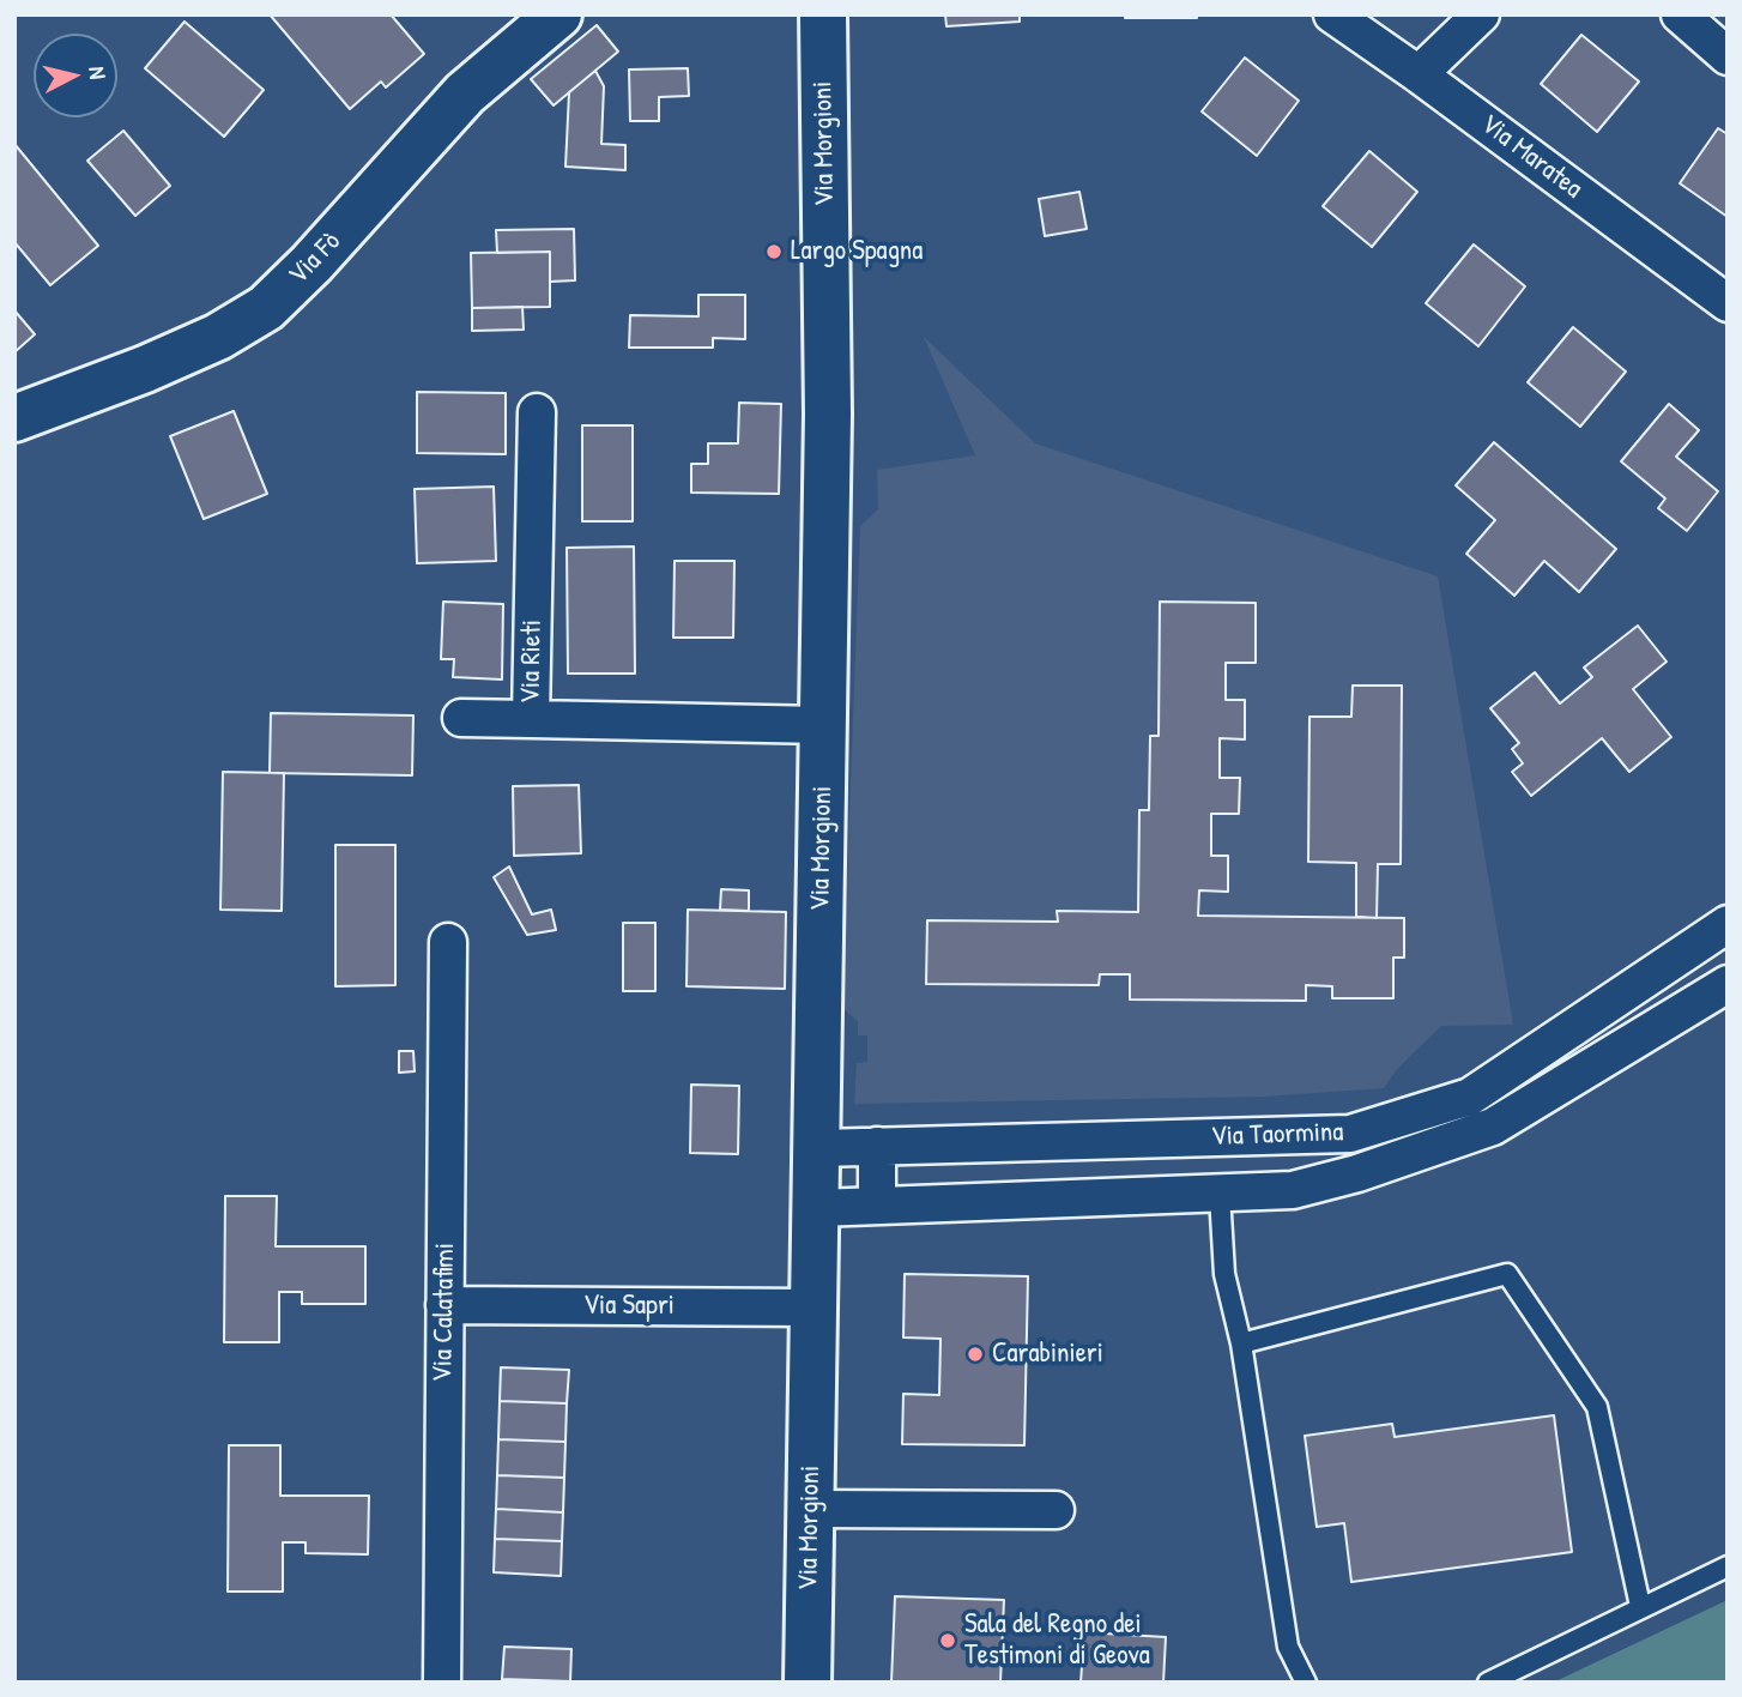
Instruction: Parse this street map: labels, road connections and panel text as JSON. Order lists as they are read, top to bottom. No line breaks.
{"streets":{"street":["Via Morgioni","Via Maratea","Via Fò","Via Rieti","Via Taormina","Via Sapri","Via Calatafimi"]},"crossings":[["Via Morgioni","Via Rieti"],["Via Morgioni","Via Taormina"],["Via Morgioni","Via Sapri"],["Via Sapri","Via Calatafimi"]],"places":["Largo Spagna","Carabinieri","Sala del Regno dei Testimoni di Geova"],"north":"right"}
